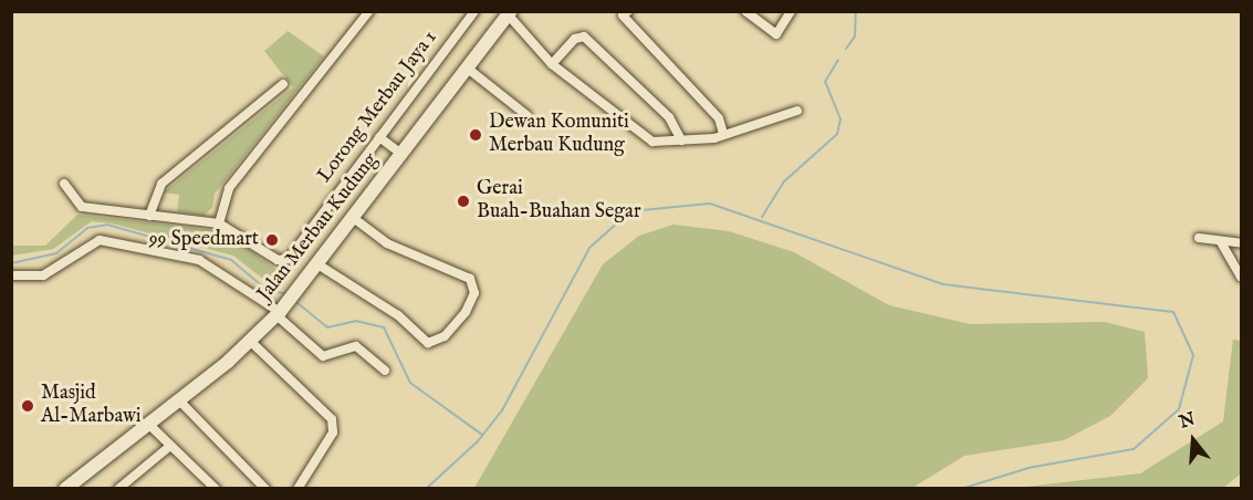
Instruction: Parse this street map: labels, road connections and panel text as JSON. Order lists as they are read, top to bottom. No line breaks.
{"streets":{"main road":["Jalan Merbau Kudung"],"street":["Lorong Merbau Jaya 1"]},"places":["Dewan Komuniti Merbau Kudung","Gerai Buah-Buahan Segar","99 Speedmart","Masjid Al-Marbawi"],"north":"top"}
